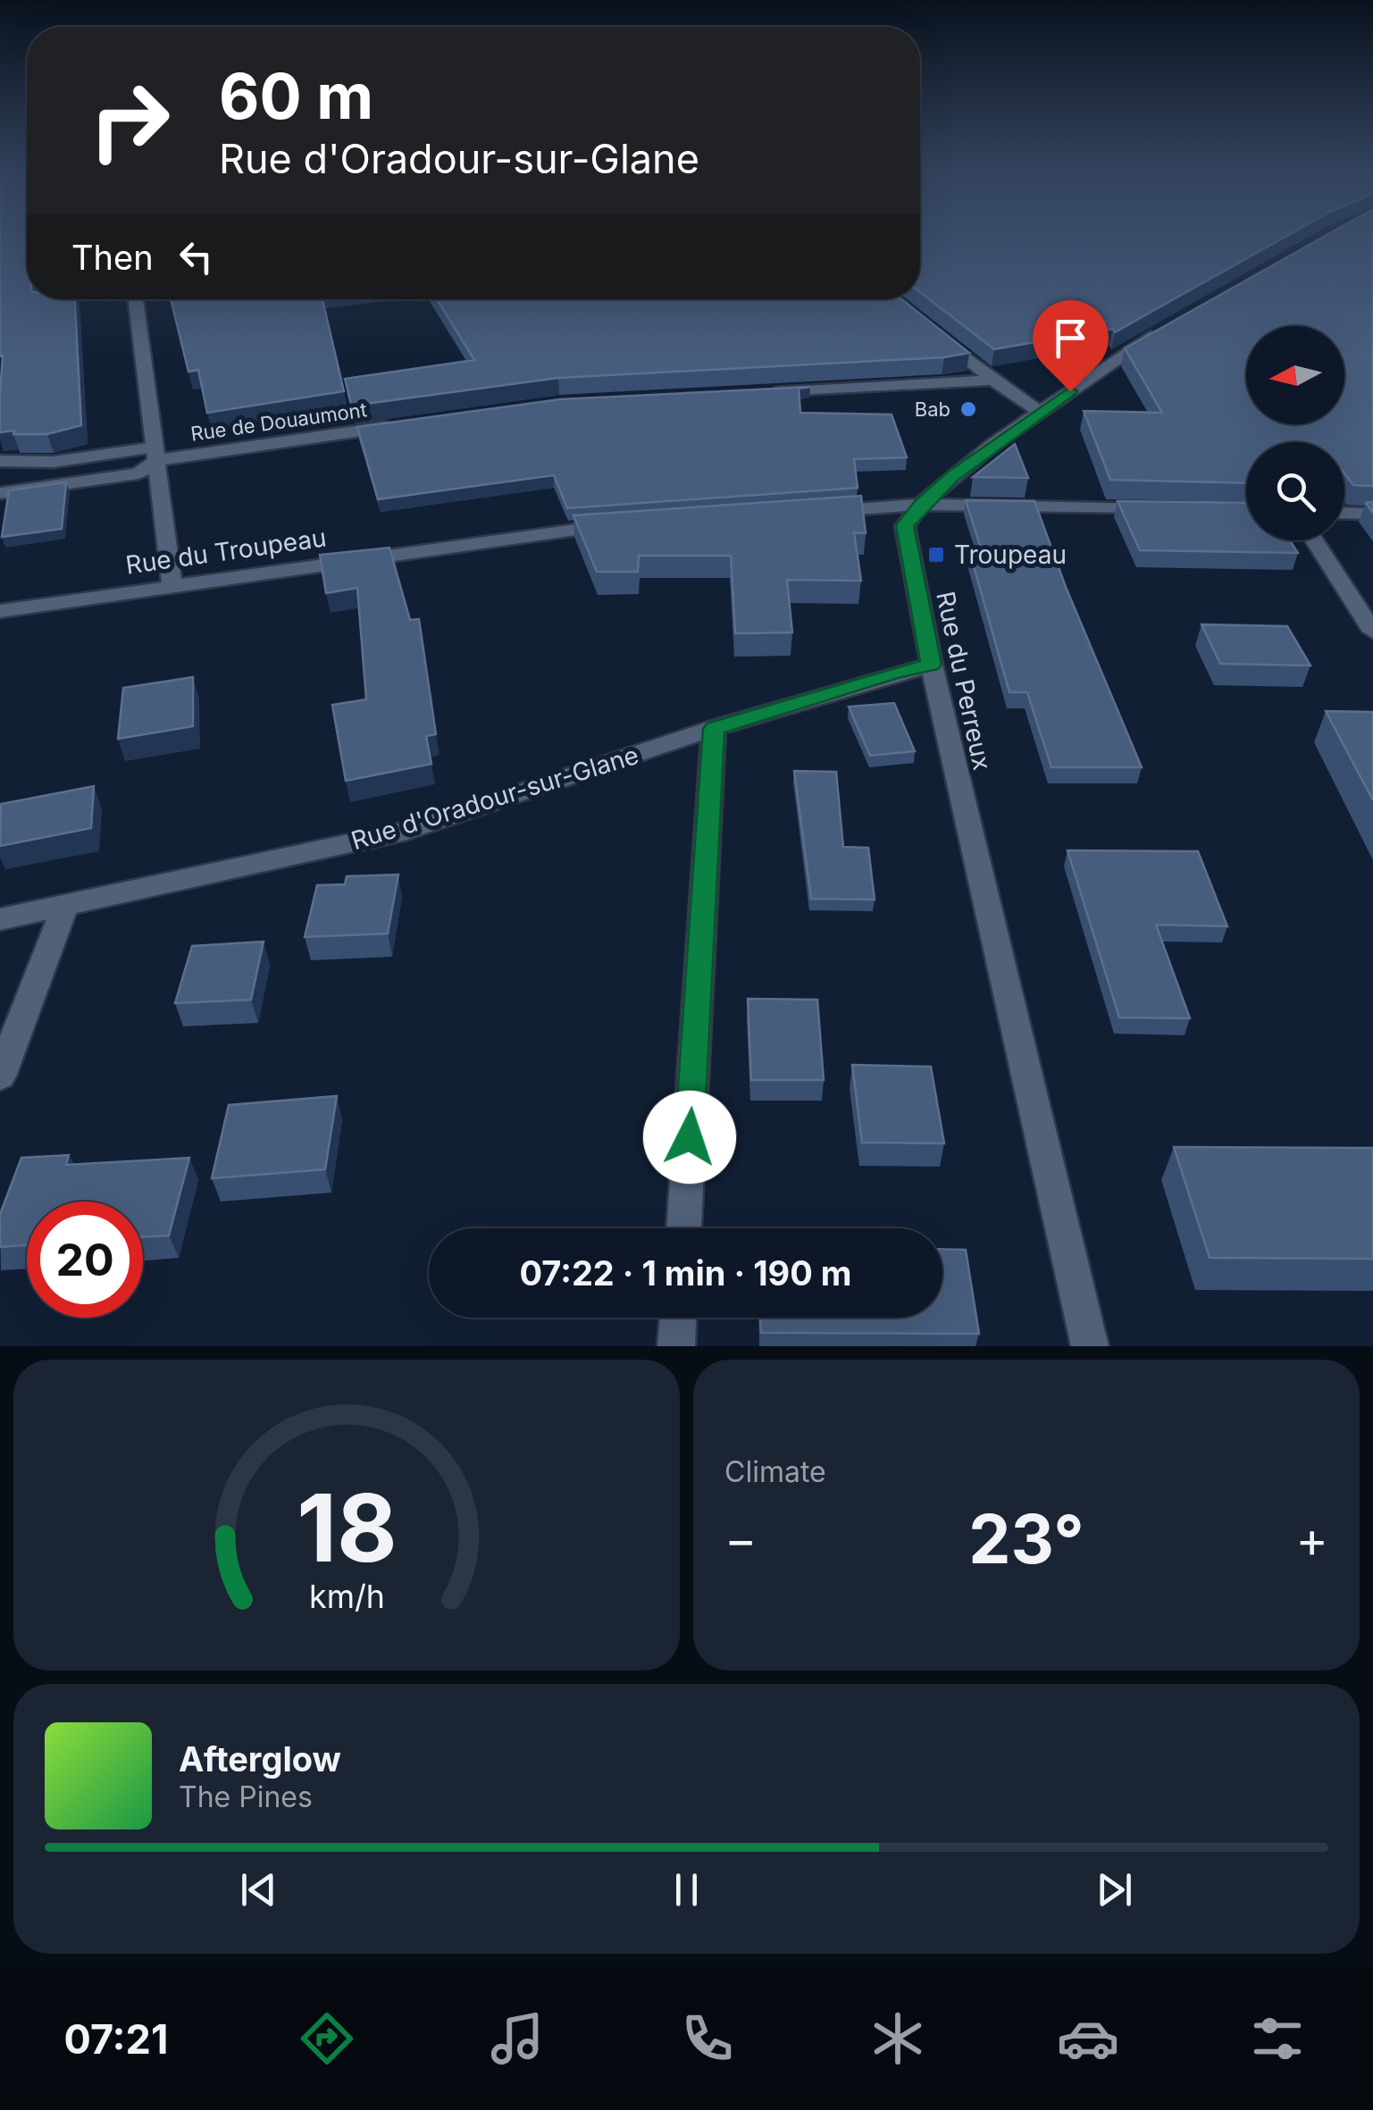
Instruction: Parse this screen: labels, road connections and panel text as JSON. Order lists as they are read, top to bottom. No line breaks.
{"streets":{"street":["Rue de Douaumont","Rue du Troupeau","Rue du Perreux","Rue d'Oradour-sur-Glane"]},"crossings":[["Rue du Perreux","Rue d'Oradour-sur-Glane"]],"places":{"other":["Bab"],"transit":["Troupeau"]},"north":"left","page":{"turn":["60 m","Rue d'Oradour-sur-Glane"],"then":"Then","limit":"20","trip":"07:22 · 1 min · 190 m","tile":"Climate","heat":["−","23°","+"],"song":["Afterglow","The Pines"],"tabs":"07:21","gauge":["18","km/h"]}}
